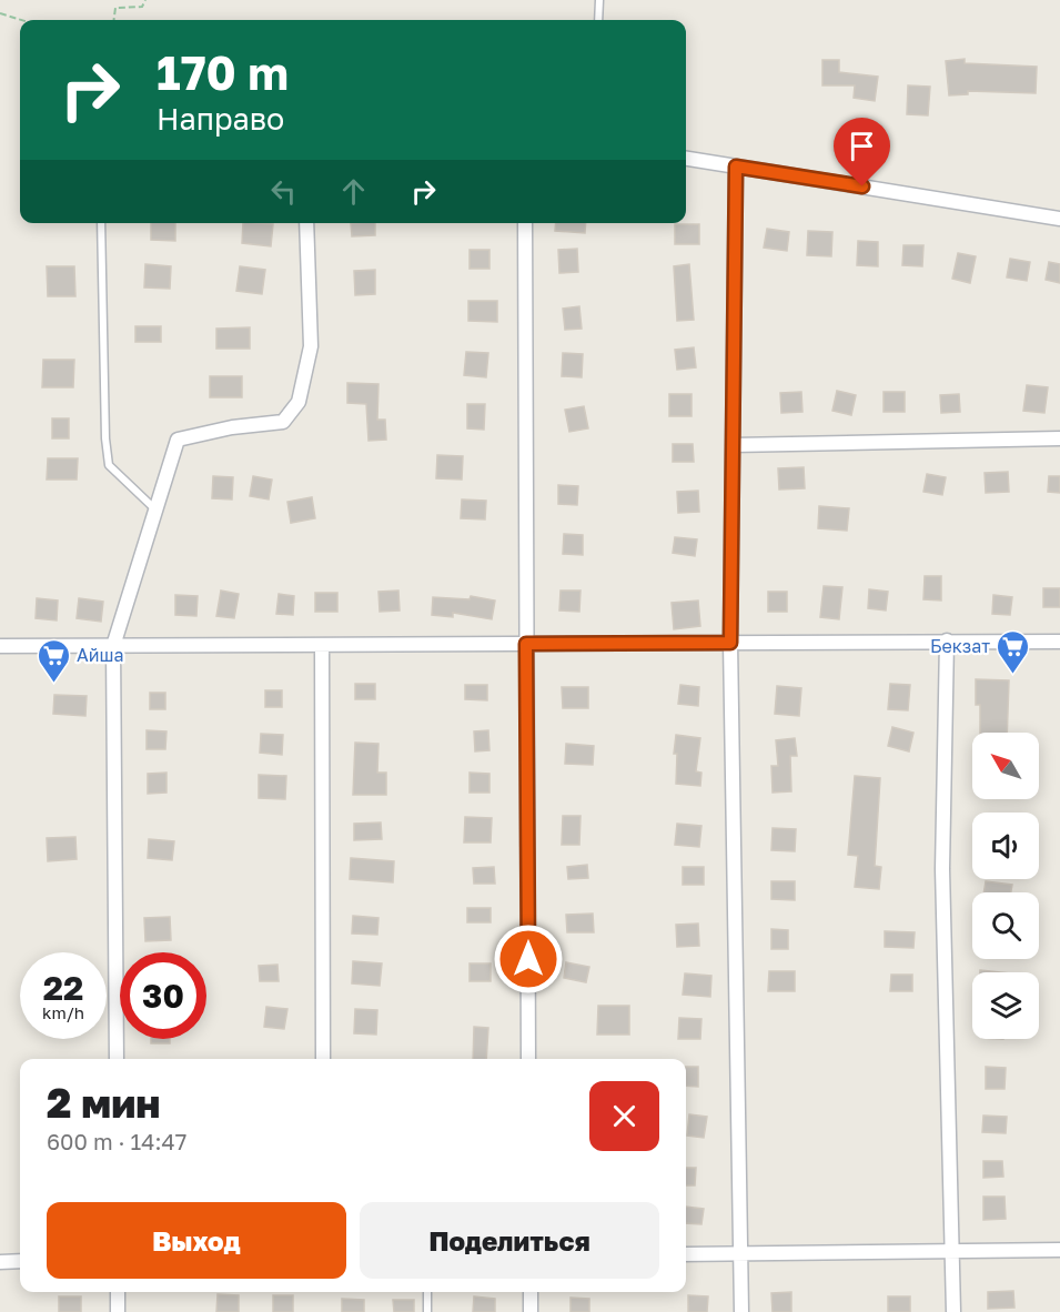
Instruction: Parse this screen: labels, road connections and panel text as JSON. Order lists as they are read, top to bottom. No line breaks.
{"places":{"supermarket":["Бекзат","Айша"]},"north":"top left","page":{"turn":["170 m","Направо"],"speed":"22 km/h","limit":"30","heading":["2 мин","600 m · 14:47"],"buttons":["Выход","Поделиться"]}}
